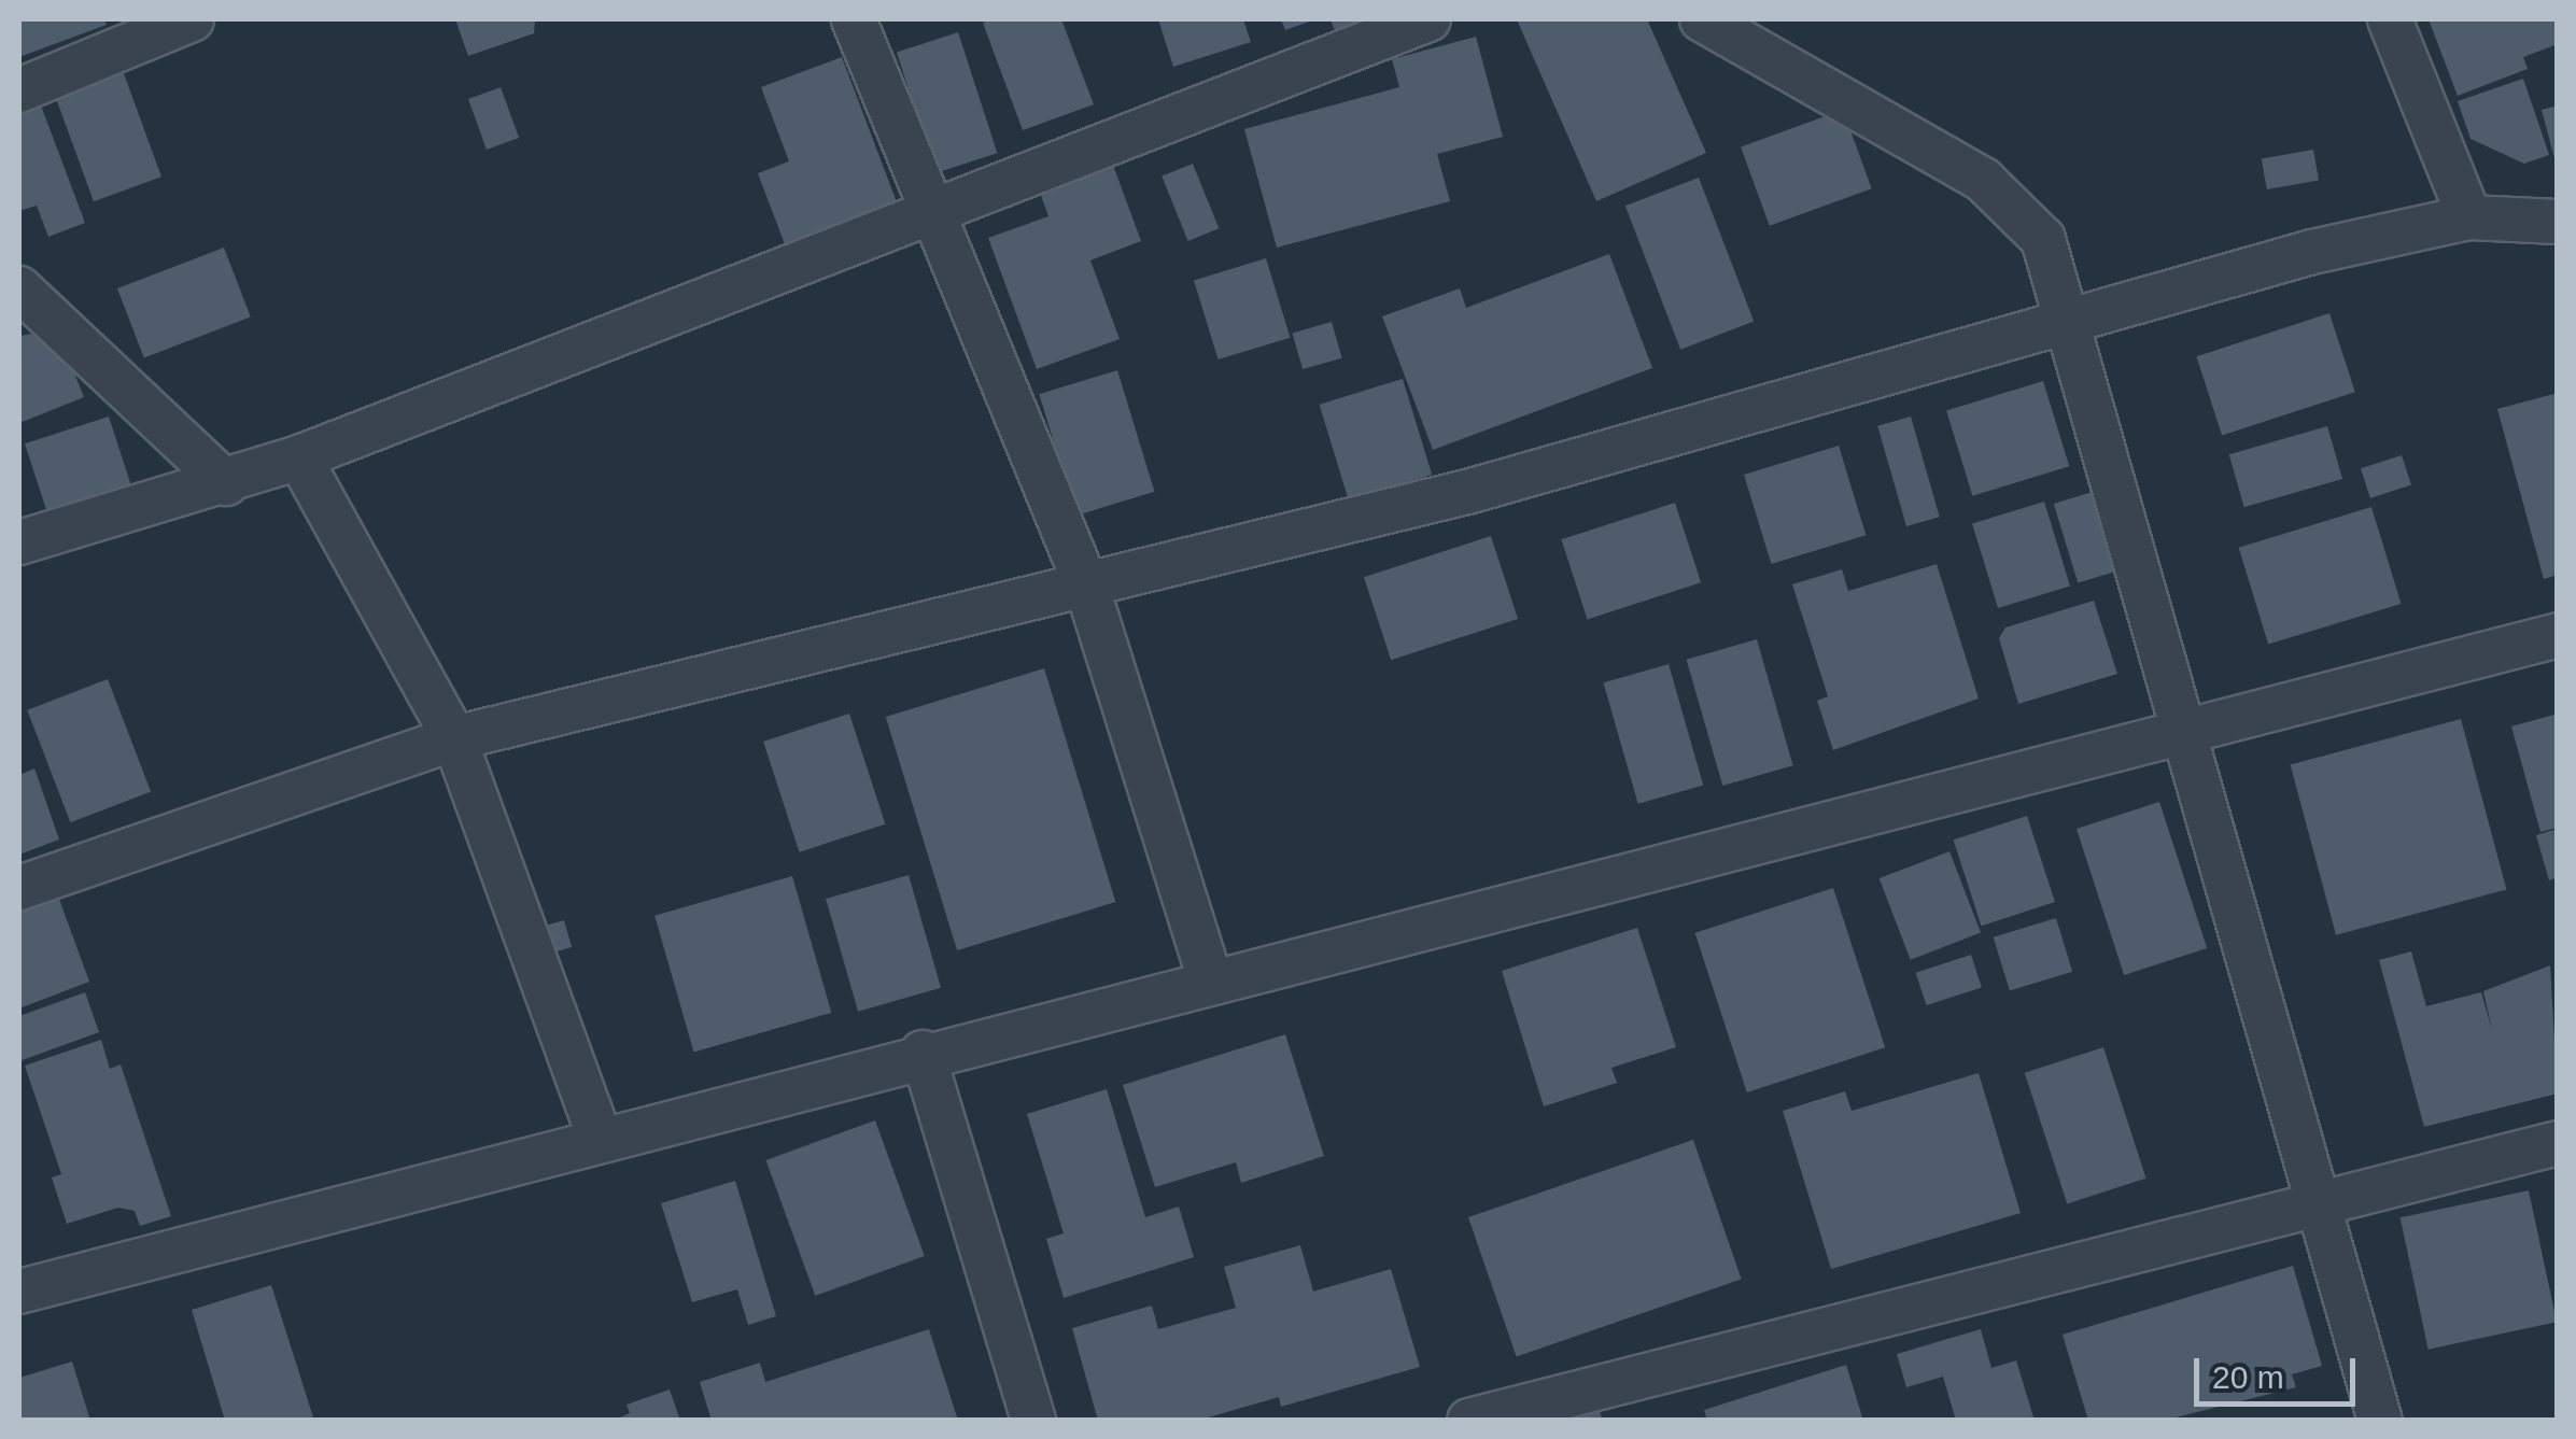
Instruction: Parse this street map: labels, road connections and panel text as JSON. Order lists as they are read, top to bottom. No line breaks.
{"scale_bar":"20 m"}
